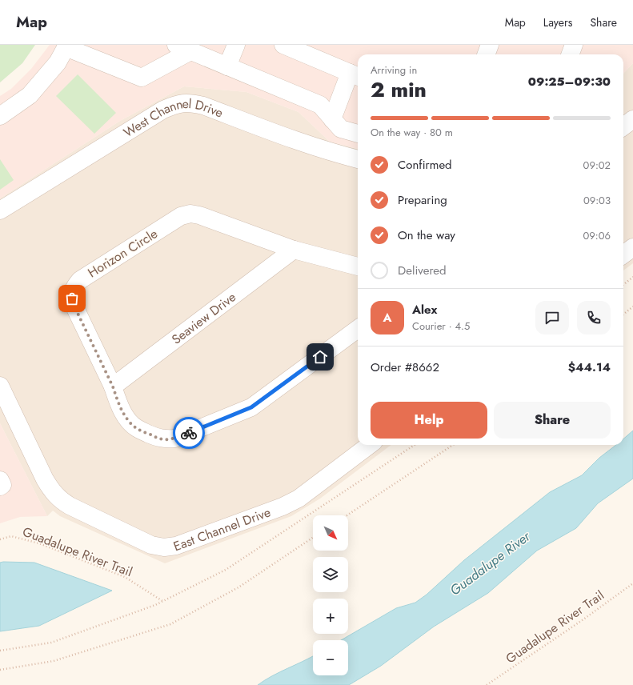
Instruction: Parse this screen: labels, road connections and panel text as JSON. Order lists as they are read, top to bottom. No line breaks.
{"streets":{"street":["West Channel Drive","Horizon Circle","Seaview Drive","East Channel Drive"],"path":["Guadalupe River Trail"]},"crossings":[["Horizon Circle","Seaview Drive"]],"water":["Guadalupe River"],"north":"bottom right","page":{"header":"Map","nav":["Map","Layers","Share"],"heading":["2 min","Arriving in","09:25–09:30"],"panel":["Alex","Courier · 4.5","Order #8662","$44.14"],"bar":"On the way · 80 m","list":[["Confirmed","09:02"],["Preparing","09:03"],["On the way","09:06"],"Delivered"],"round":"A","buttons":["Help","Share"],"map_buttons":["+","−"]}}
